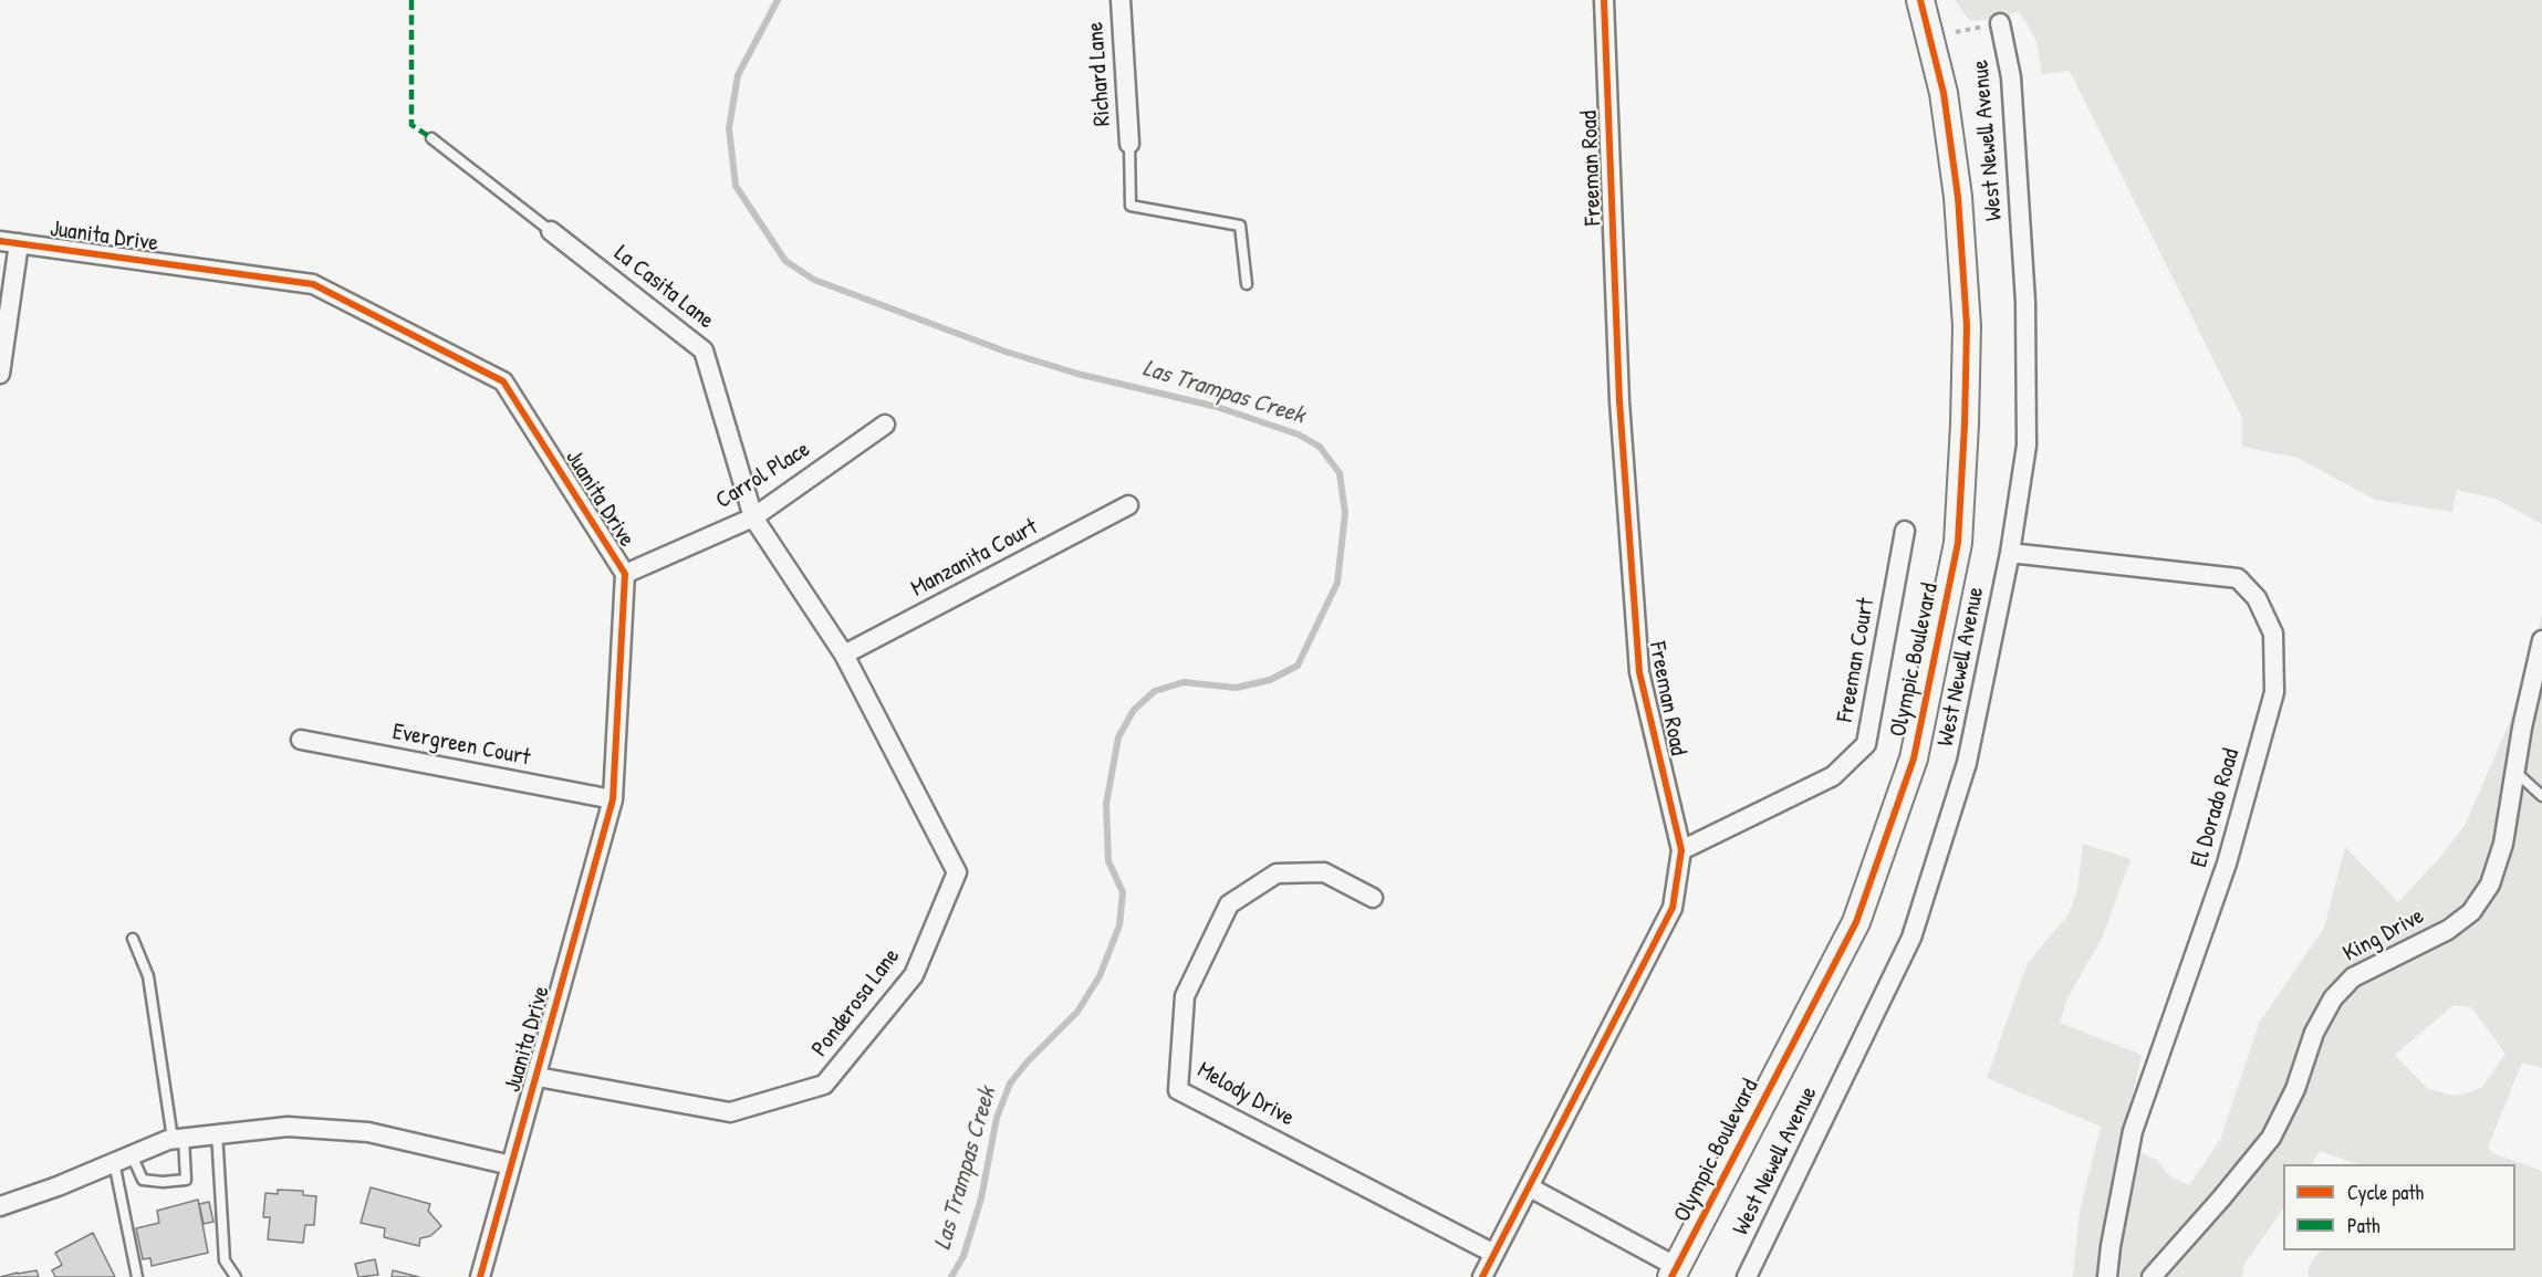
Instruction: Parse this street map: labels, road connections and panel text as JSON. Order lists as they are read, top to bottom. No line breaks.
{"streets":{"main road":["Olympic Boulevard"],"street":["Richard Lane","West Newell Avenue","Freeman Road","Juanita Drive","La Casita Lane","Carrol Place","Manzanita Court","Freeman Court","Evergreen Court","El Dorado Road","King Drive","Ponderosa Lane","Melody Drive"]},"crossings":[["West Newell Avenue","El Dorado Road"],["Freeman Road","Freeman Court"],["Freeman Road","Melody Drive"],["Juanita Drive","Carrol Place"],["Juanita Drive","Evergreen Court"],["Juanita Drive","Ponderosa Lane"],["La Casita Lane","Carrol Place"],["La Casita Lane","Ponderosa Lane"],["Carrol Place","Ponderosa Lane"],["Manzanita Court","Ponderosa Lane"]],"water":["Las Trampas Creek"],"legend":["Cycle path","Path"]}
